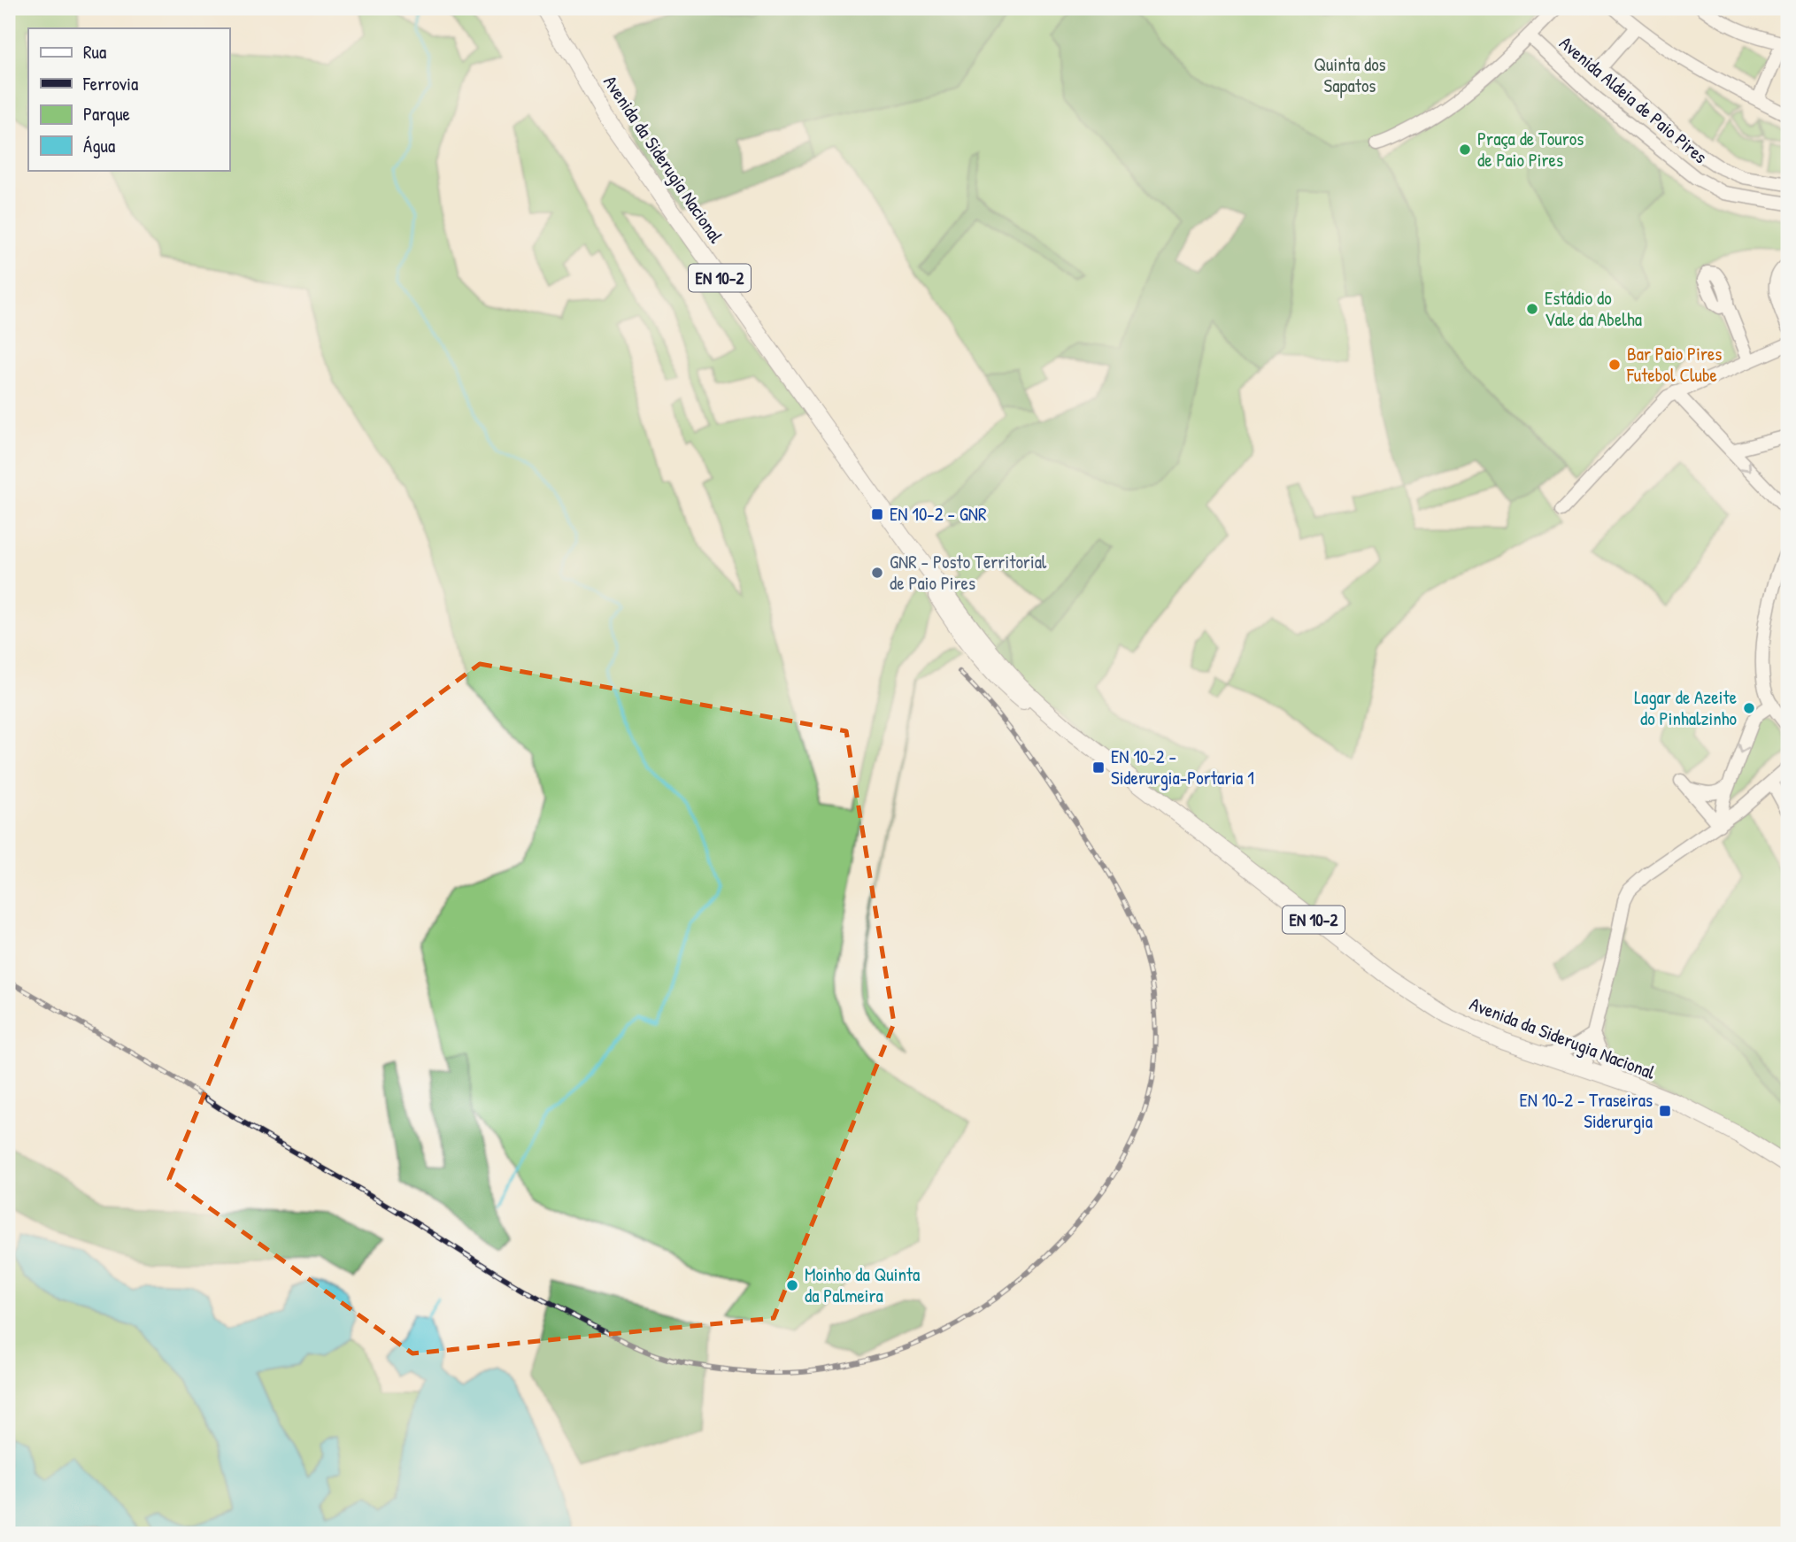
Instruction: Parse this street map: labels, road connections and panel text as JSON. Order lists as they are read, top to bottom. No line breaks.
{"streets":{"main road":["Avenida da Siderugia Nacional","EN 10-2"],"street":["Avenida Aldeia de Paio Pires"]},"parks":["Quinta dos Sapatos"],"places":{"other":["Praça de Touros de Paio Pires","Estádio do Vale da Abelha","Bar Paio Pires Futebol Clube","GNR - Posto Territorial de Paio Pires","Lagar de Azeite do Pinhalzinho","Moinho da Quinta da Palmeira"],"transit":["EN 10-2 - GNR","EN 10-2 - Siderurgia-Portaria 1","EN 10-2 - Traseiras Siderurgia"]},"legend":["Rua","Ferrovia","Parque","Água"]}
